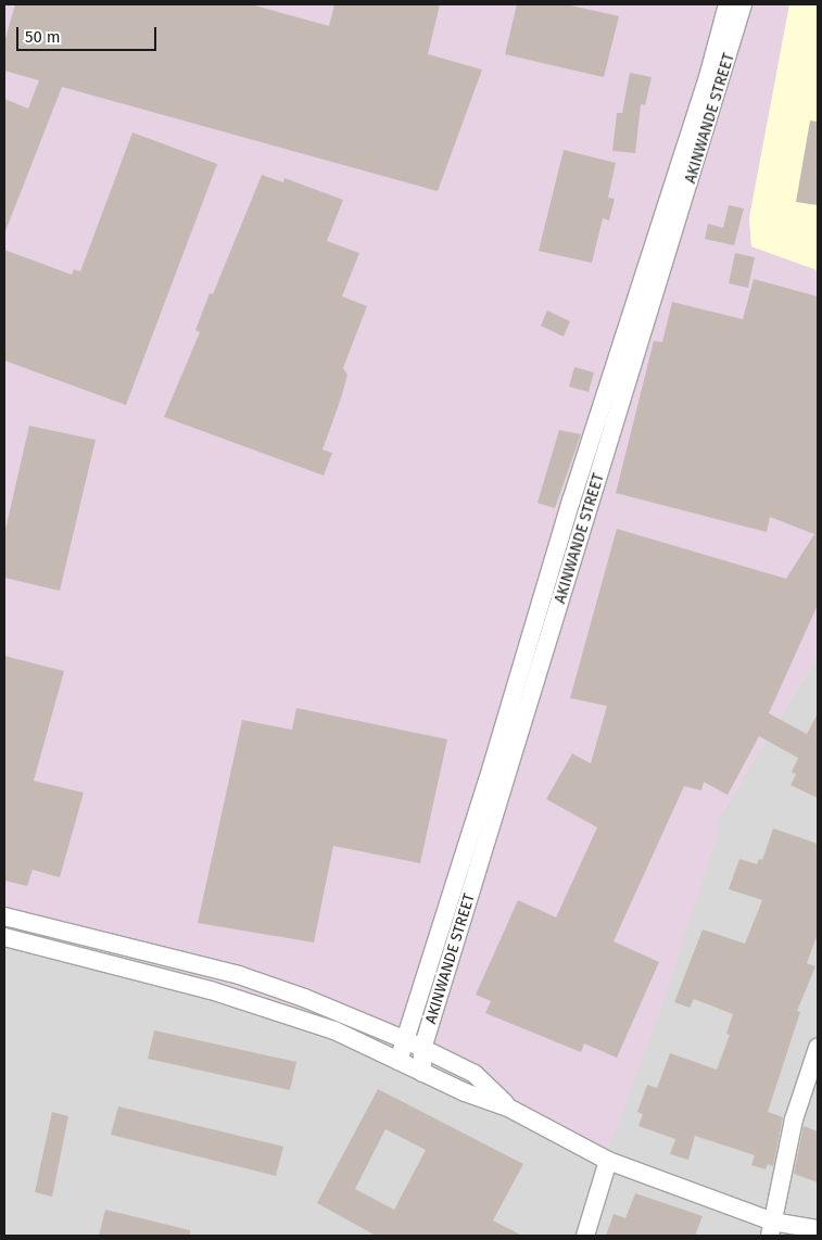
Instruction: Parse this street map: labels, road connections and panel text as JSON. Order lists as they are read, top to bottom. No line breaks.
{"streets":{"street":["AKINWANDE STREET"]},"scale_bar":"50 m"}
